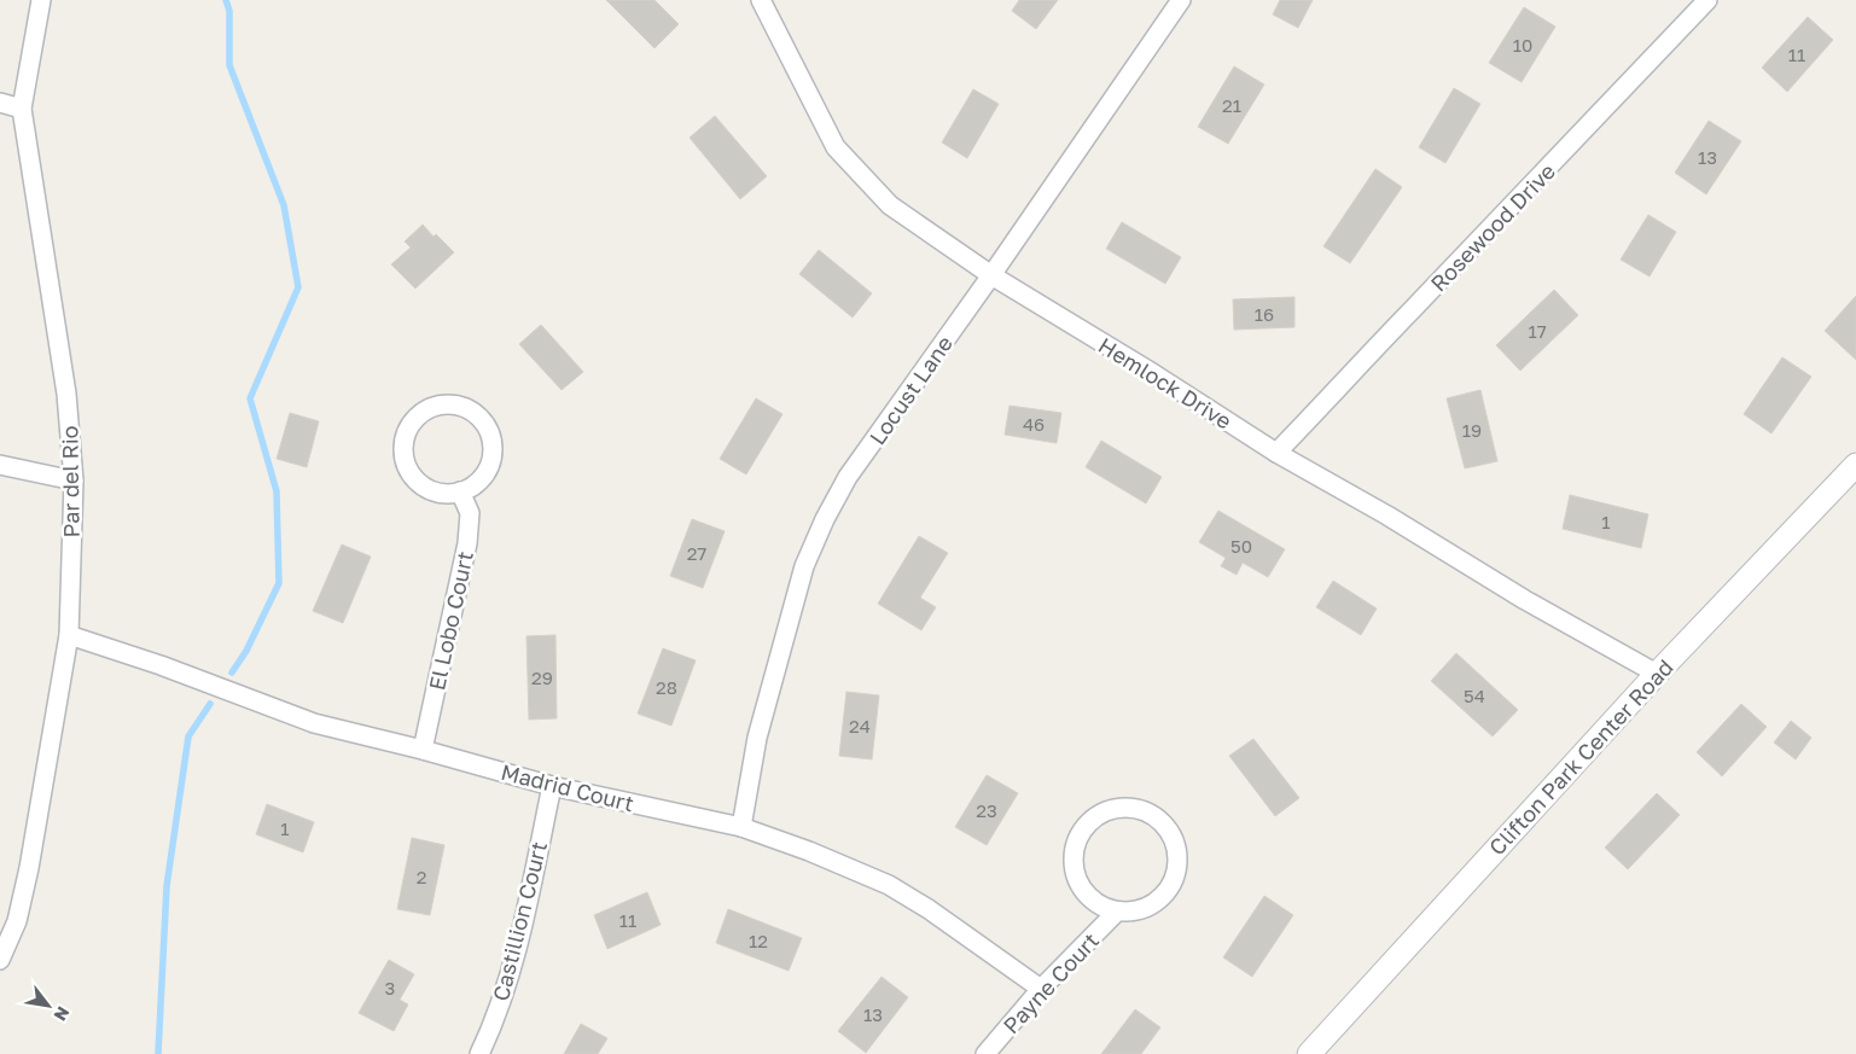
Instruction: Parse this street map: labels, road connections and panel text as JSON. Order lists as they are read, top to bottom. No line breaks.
{"streets":{"street":["Rosewood Drive","Hemlock Drive","Locust Lane","Par del Rio","El Lobo Court","Clifton Park Center Road","Madrid Court","Castillion Court","Payne Court"]},"crossings":[["Rosewood Drive","Hemlock Drive"],["Hemlock Drive","Locust Lane"],["Hemlock Drive","Clifton Park Center Road"],["Locust Lane","Madrid Court"],["Par del Rio","Madrid Court"],["El Lobo Court","Madrid Court"],["Madrid Court","Castillion Court"],["Madrid Court","Payne Court"]],"house_numbers":["10","11","21","13","16","17","46","19","1","50","27","29","28","54","24","23","1","2","11","12","3","13"],"north":"bottom right"}
